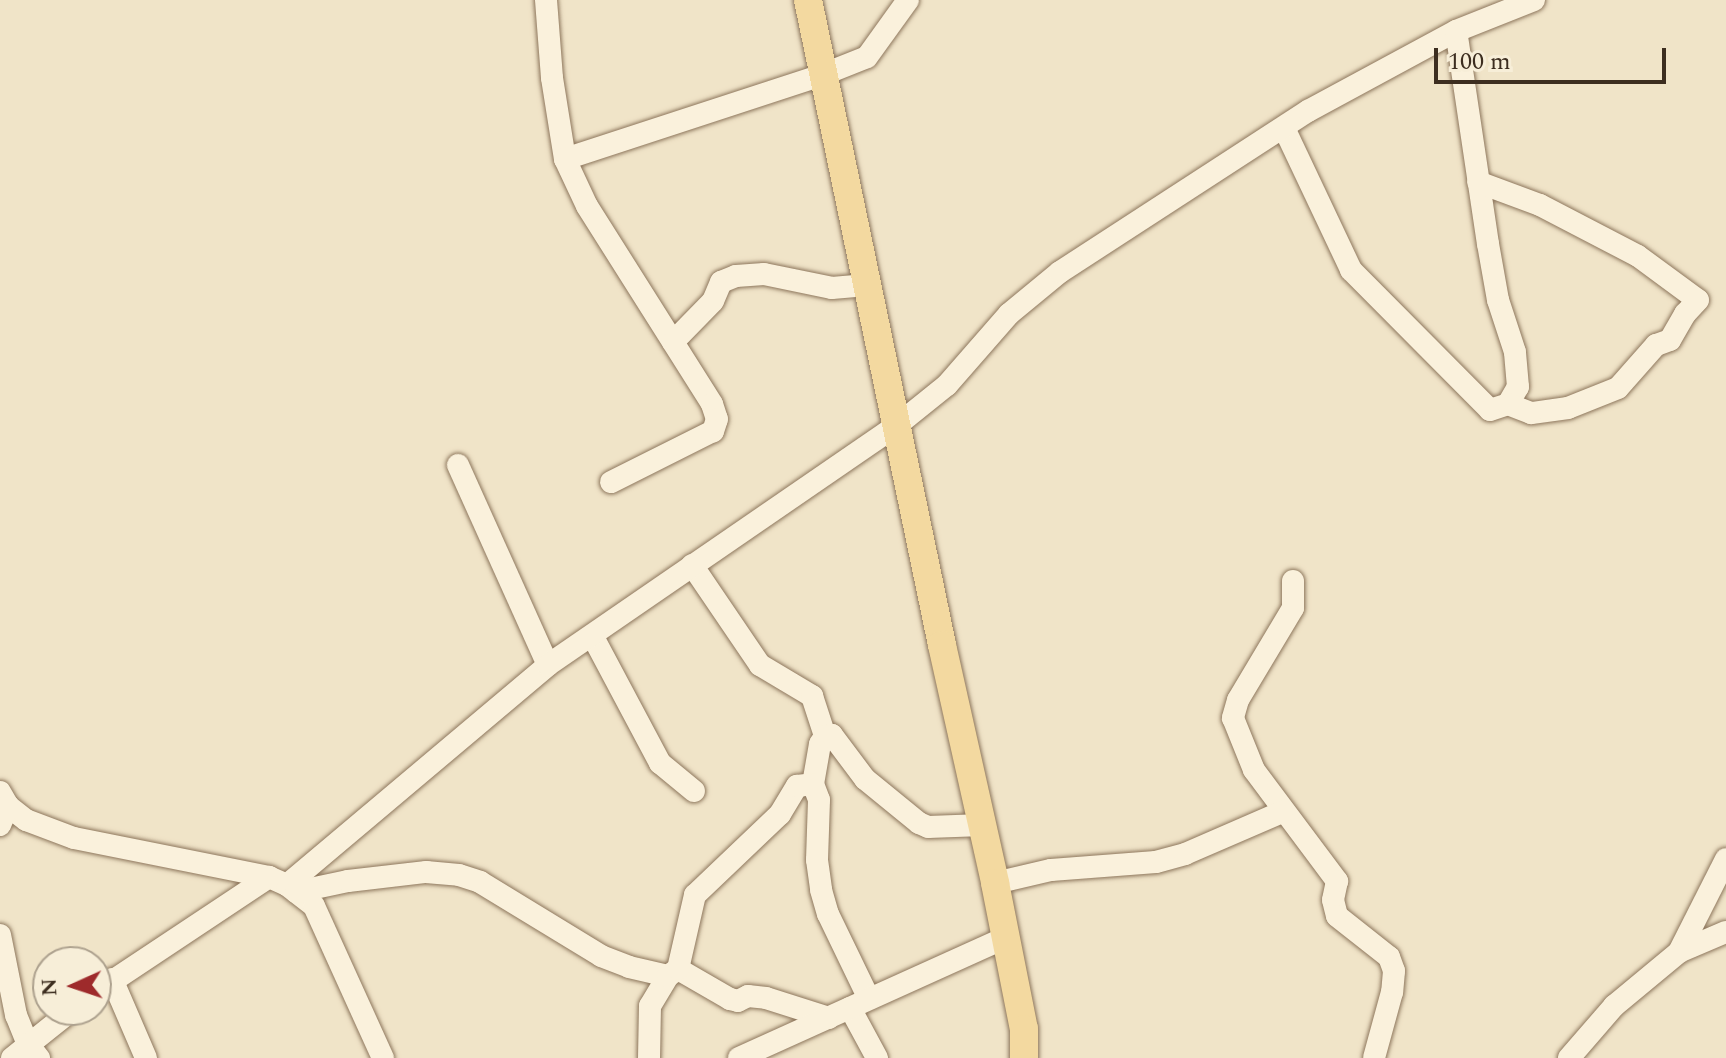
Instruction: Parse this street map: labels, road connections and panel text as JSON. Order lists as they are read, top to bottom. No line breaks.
{"scale_bar":"100 m","north":"left"}
